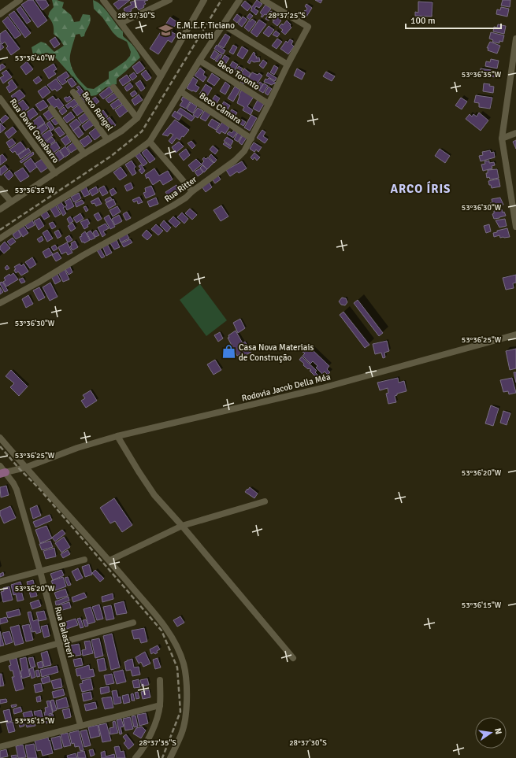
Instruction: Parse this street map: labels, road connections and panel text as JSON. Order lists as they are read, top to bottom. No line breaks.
{"streets":{"street":["Beco Toronto","Beco Câmara","Beco Rangel","Rua David Canabarro","Rua Ritter","Rodovia Jacob Della Méa","Rua Balastreri"]},"crossings":[["Beco Toronto","Rua Ritter"],["Beco Câmara","Rua Ritter"],["Rodovia Jacob Della Méa","Rua Balastreri"]],"districts":["ARCO ÍRIS"],"places":{"school or university":["E.M.E.F. Ticiano Camerotti"],"shop":["Casa Nova Materiais de Construção"]},"scale_bar":"100 m","north":"right","coordinates":["28°37'30\"S","28°37'25\"S","53°36'40\"W","53°36'35\"W","53°36'30\"W","53°36'25\"W","53°36'20\"W","53°36'15\"W","28°37'35\"S"]}
